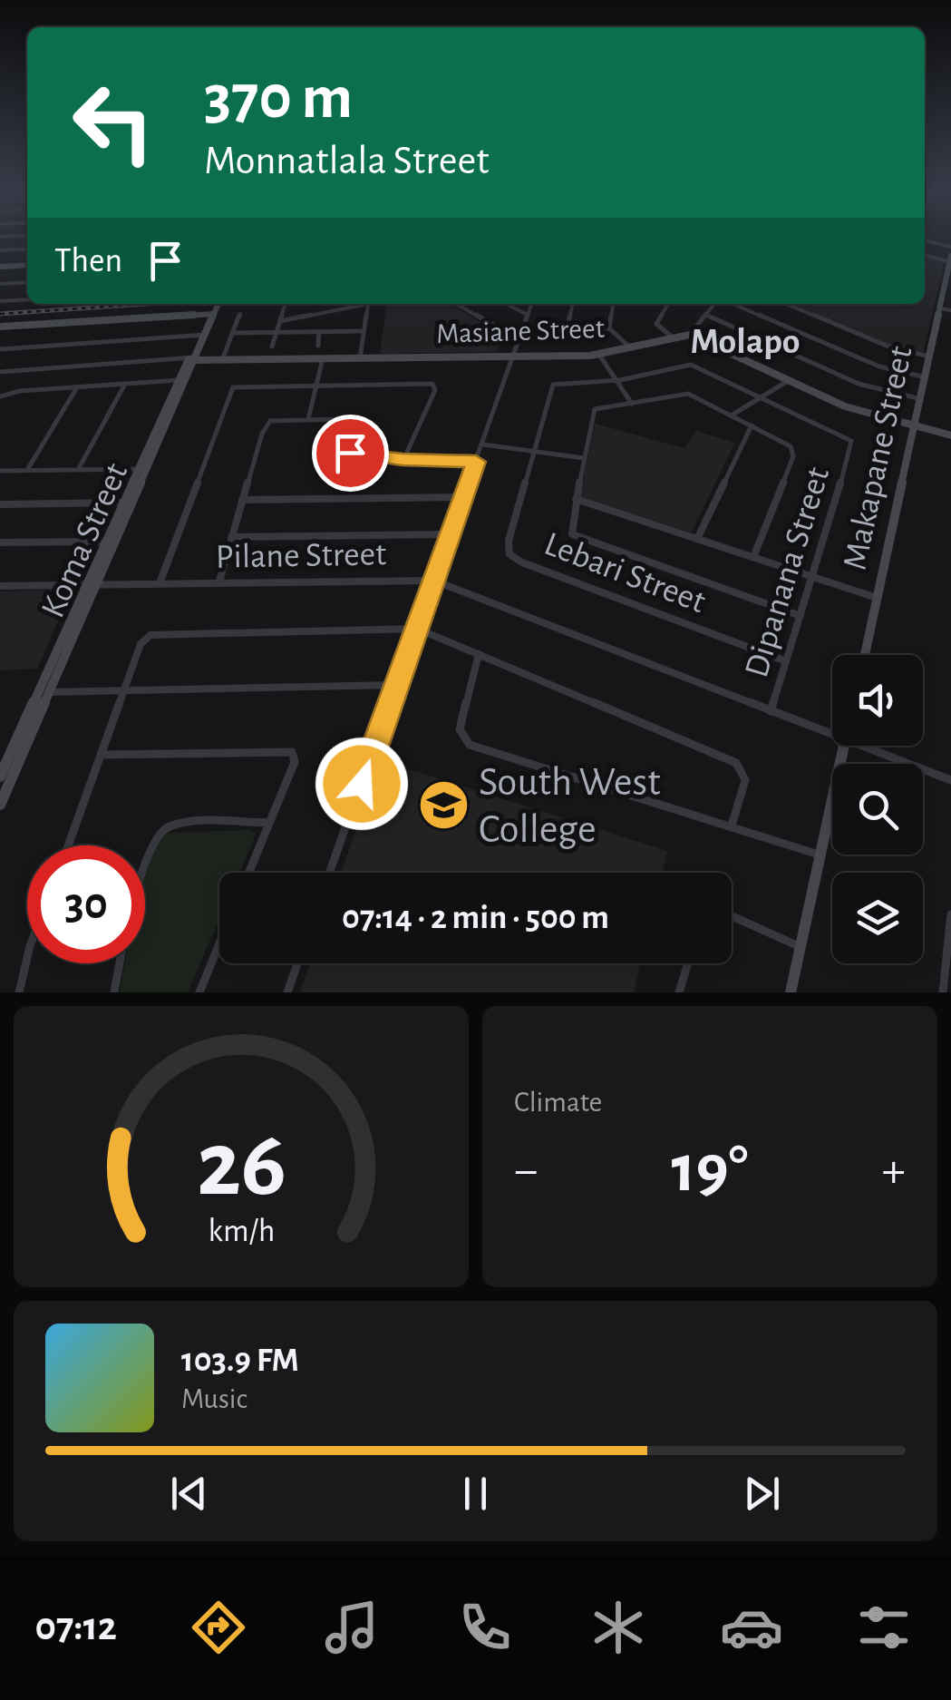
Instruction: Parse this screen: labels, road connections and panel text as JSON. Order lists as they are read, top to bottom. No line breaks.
{"streets":{"street":["Masiane Street","Makapane Street","Koma Street","Pilane Street","Dipanana Street","Lebari Street"]},"crossings":[["Masiane Street","Koma Street"],["Koma Street","Pilane Street"],["Pilane Street","Dipanana Street"],["Dipanana Street","Lebari Street"]],"districts":["Molapo"],"places":{"school or university":["South West College"]},"page":{"turn":["370 m","Monnatlala Street"],"then":"Then","limit":"30","trip":"07:14 · 2 min · 500 m","tile":"Climate","heat":["−","19°","+"],"song":["103.9 FM","Music"],"tabs":"07:12","gauge":["26","km/h"]}}
